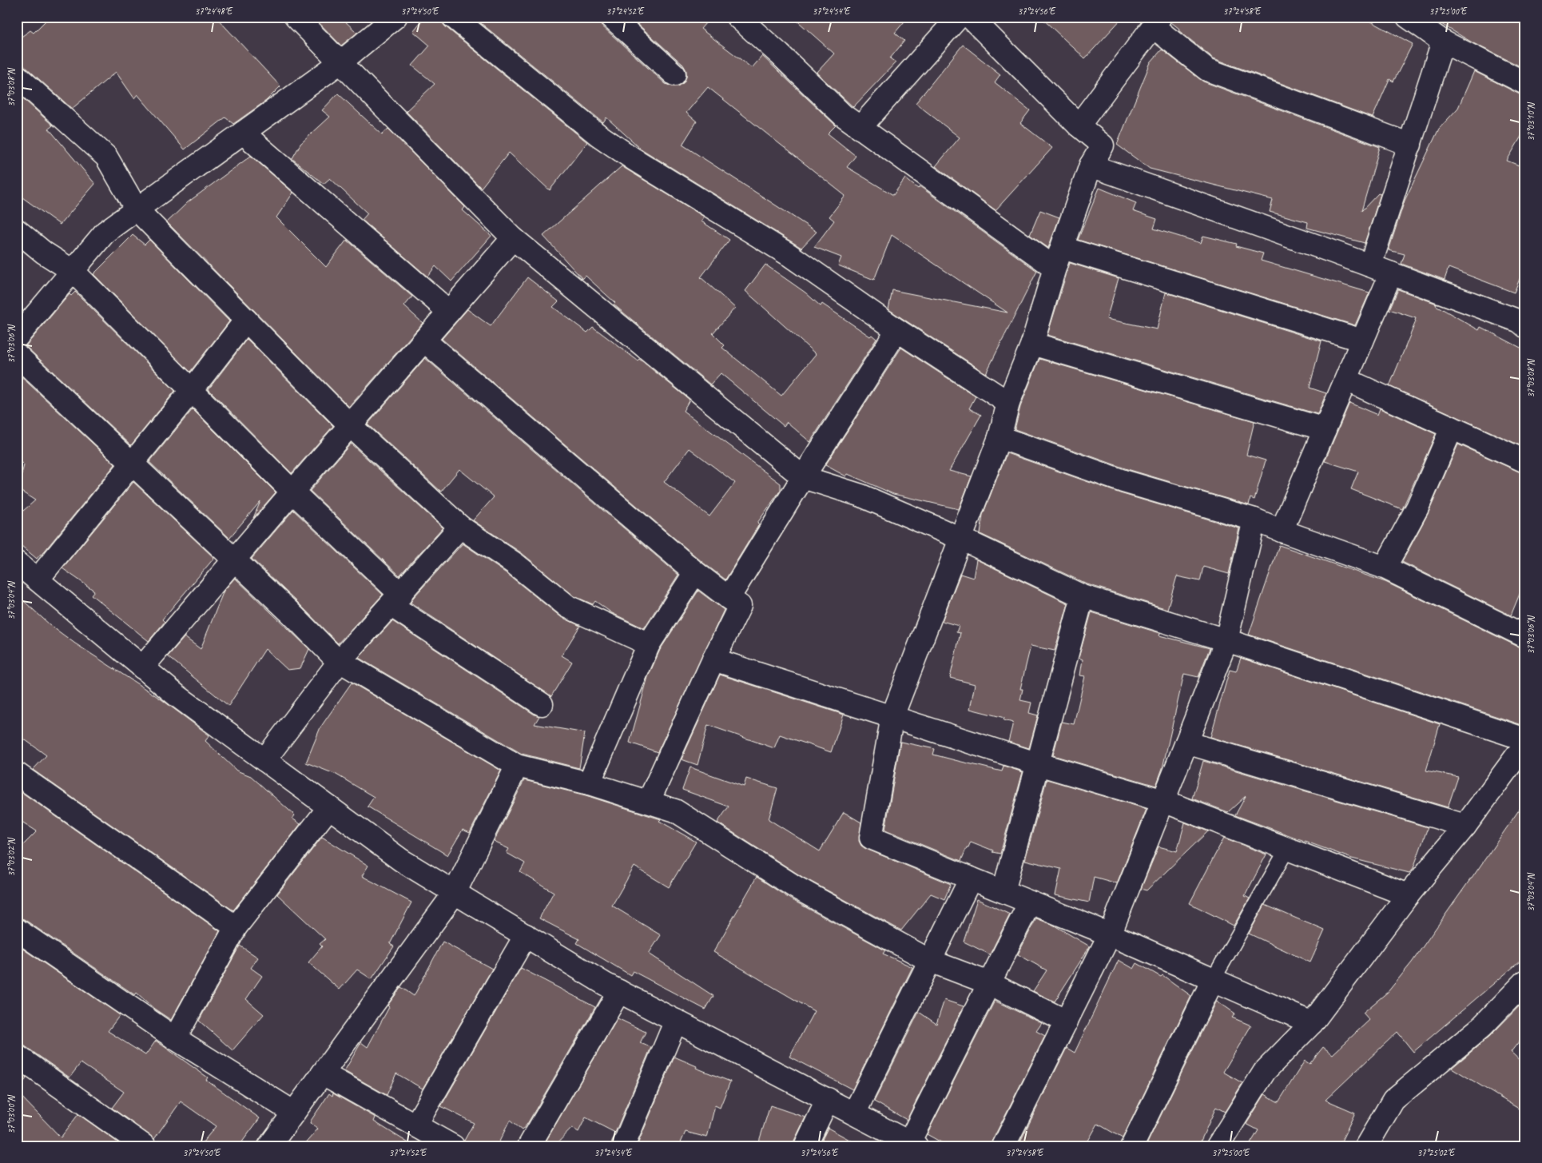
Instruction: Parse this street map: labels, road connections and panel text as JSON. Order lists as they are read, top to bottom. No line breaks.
{"coordinates":["37°24'48\"E","37°24'50\"E","37°24'52\"E","37°24'54\"E","37°24'56\"E","37°24'58\"E","37°25'00\"E","37°03'08\"N","37°03'10\"N","37°03'06\"N","37°03'04\"N","37°03'02\"N","37°03'00\"N","37°25'02\"E"]}
